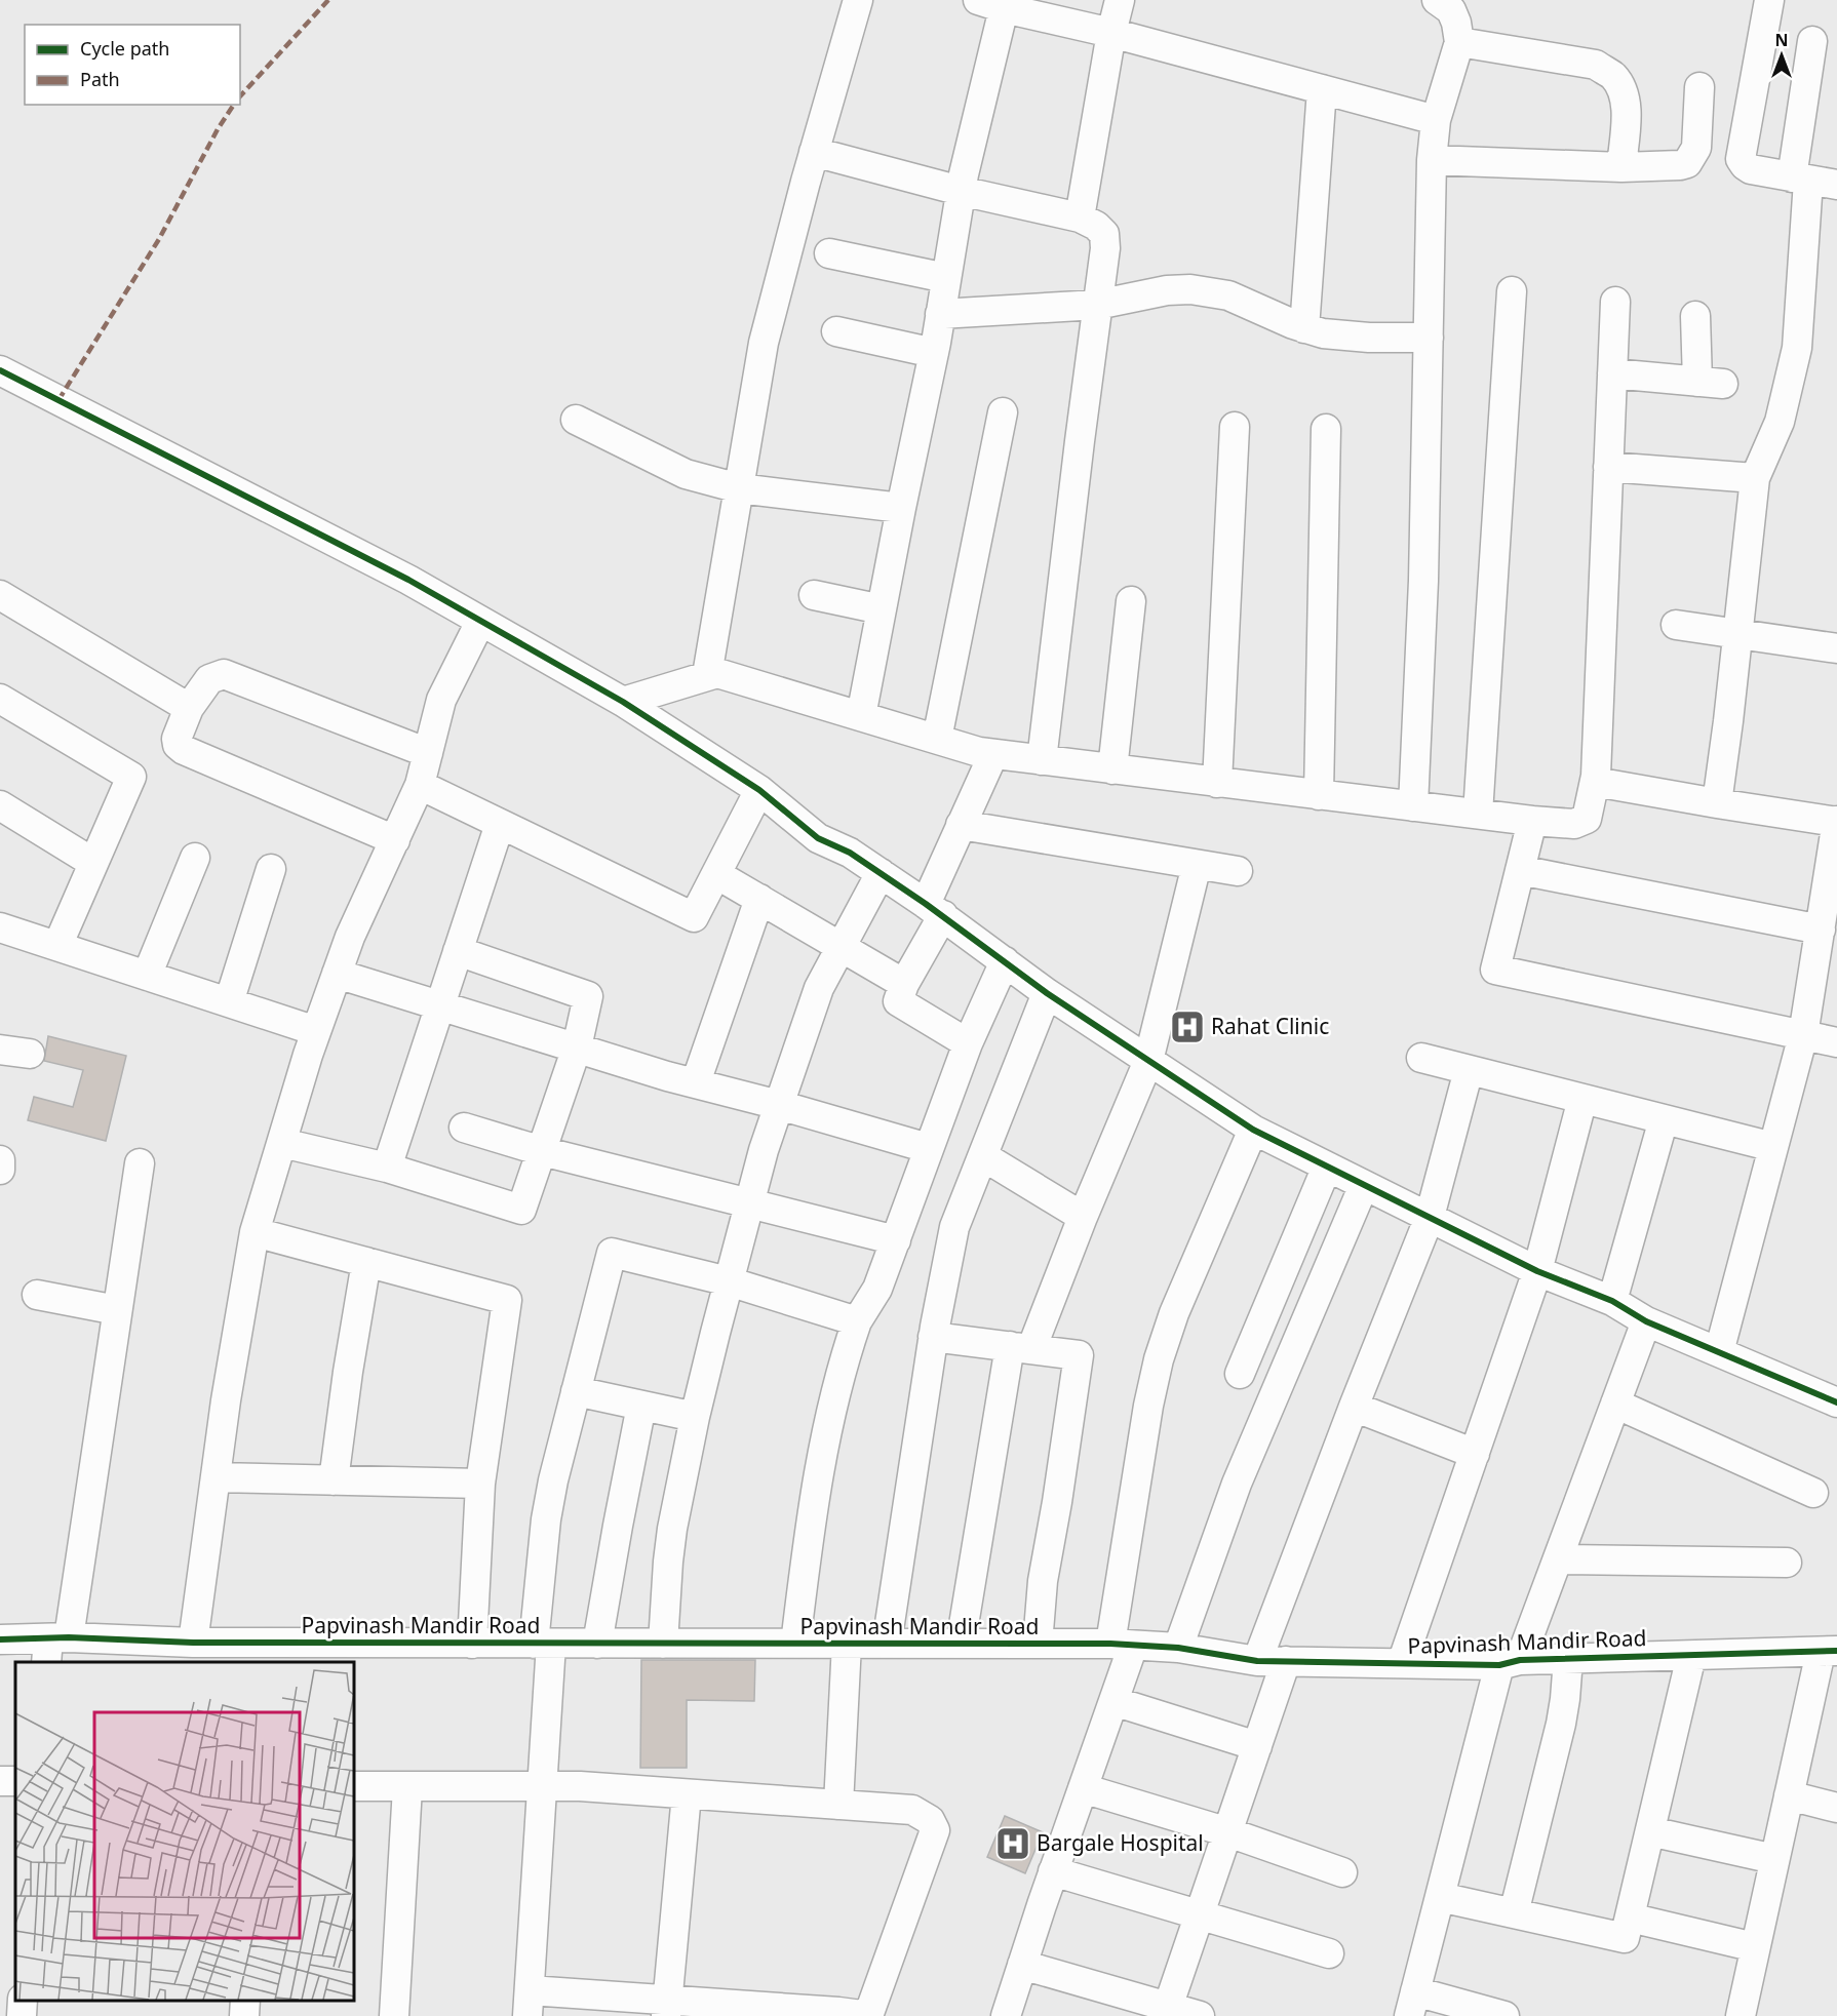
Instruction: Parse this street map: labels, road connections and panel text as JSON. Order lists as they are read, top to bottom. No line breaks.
{"streets":{"street":["Papvinash Mandir Road"]},"places":{"hospital":["Rahat Clinic","Bargale Hospital"]},"legend":["Cycle path","Path"],"north":"top"}
